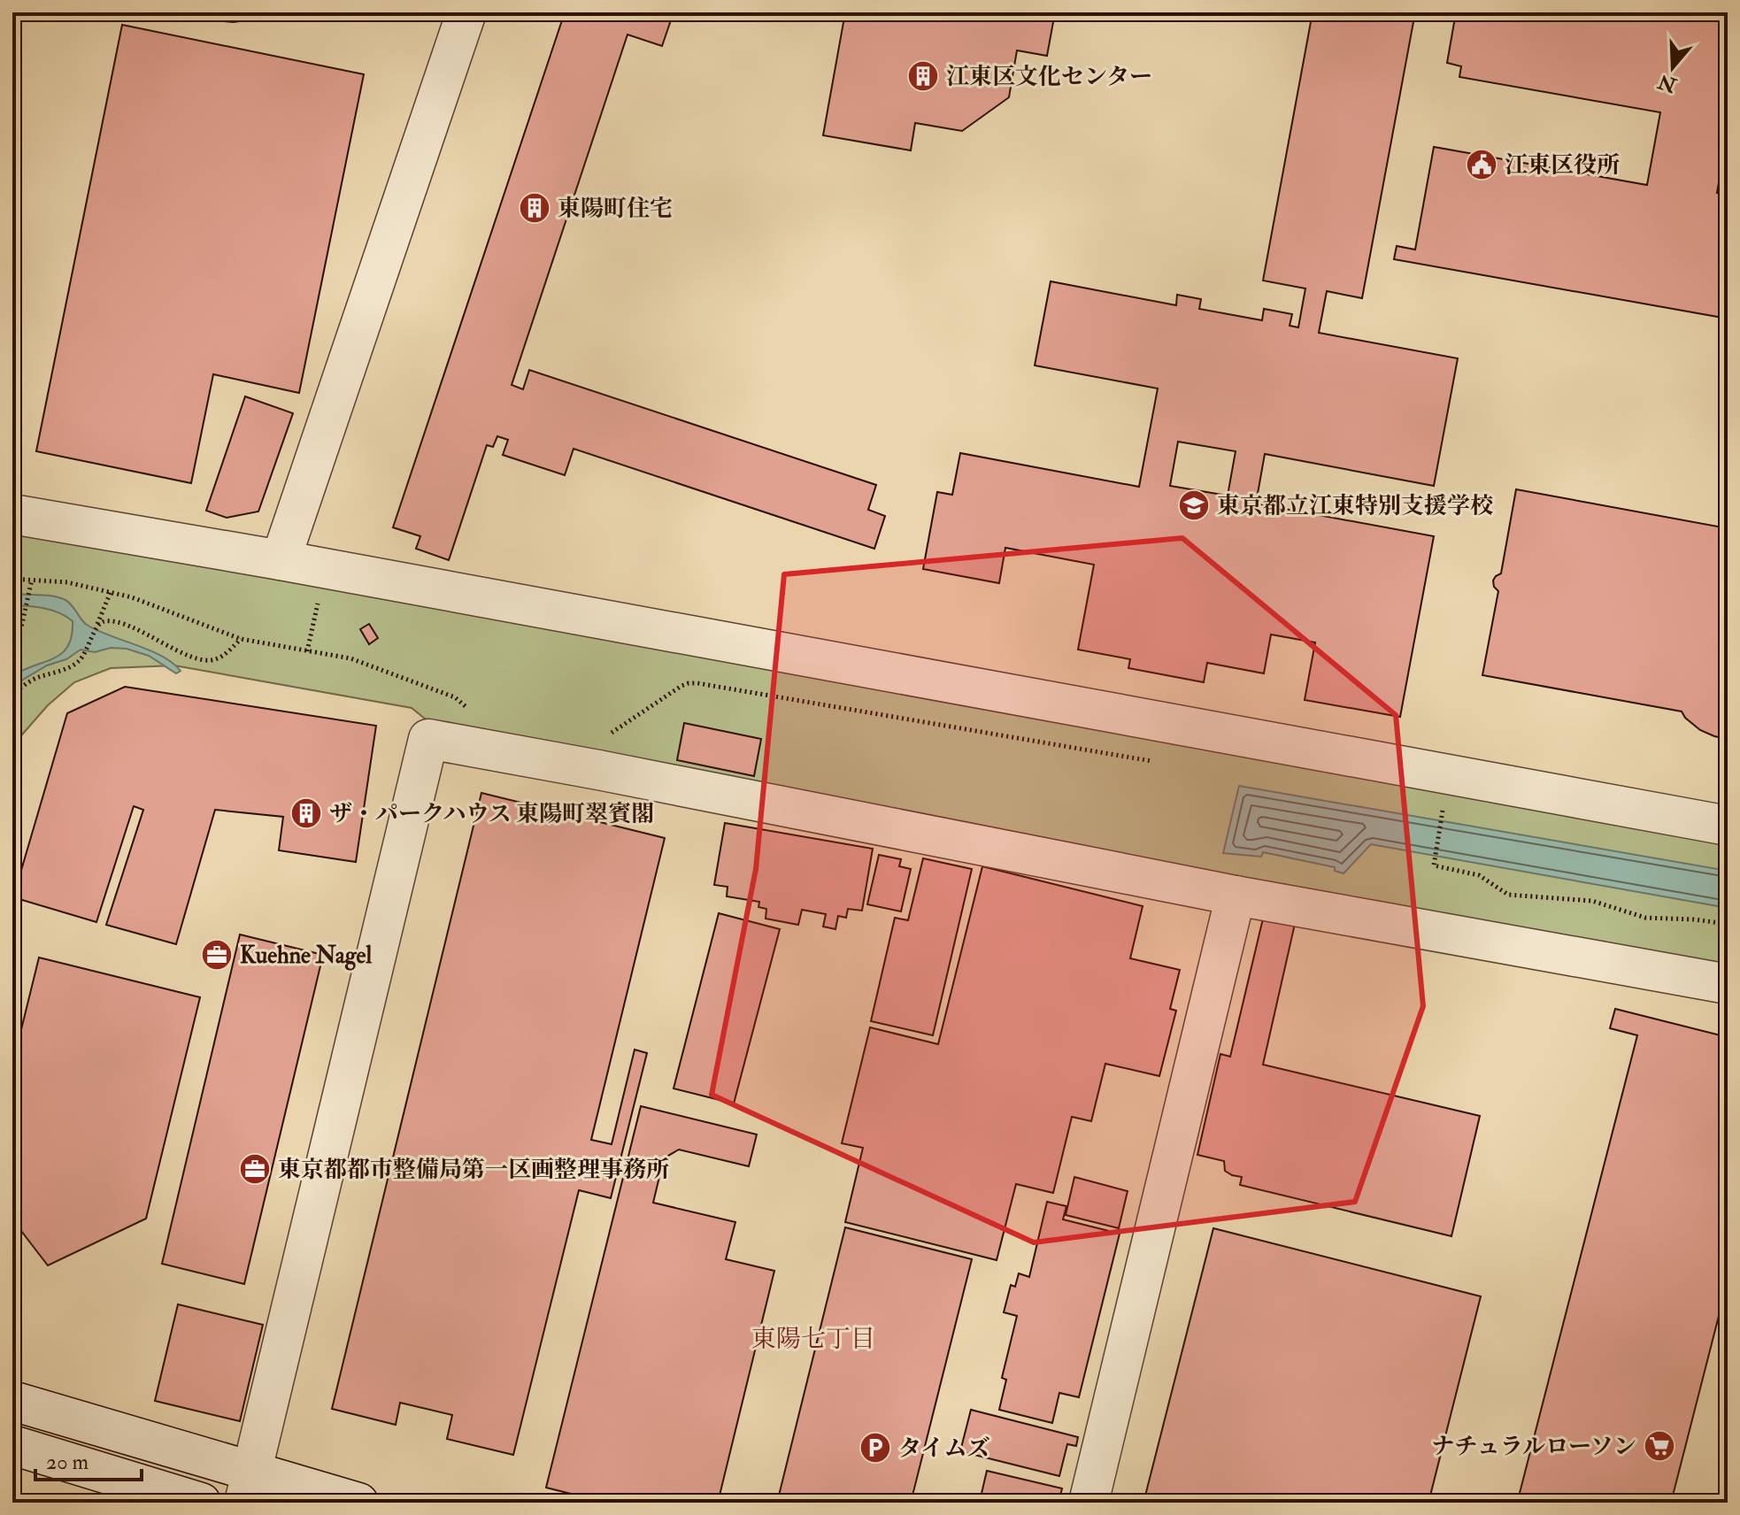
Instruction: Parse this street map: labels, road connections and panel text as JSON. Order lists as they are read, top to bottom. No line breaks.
{"districts":["東陽七丁目"],"places":{"building":["江東区文化センター","東陽町住宅","ザ・パークハウス 東陽町翠賓閣"],"public building":["江東区役所"],"school or university":["東京都立江東特別支援学校"],"office":["Kuehne Nagel","東京都都市整備局第一区画整理事務所"],"supermarket":["ナチュラルローソン"],"parking":["タイムズ"]},"scale_bar":"20 m","north":"bottom"}
